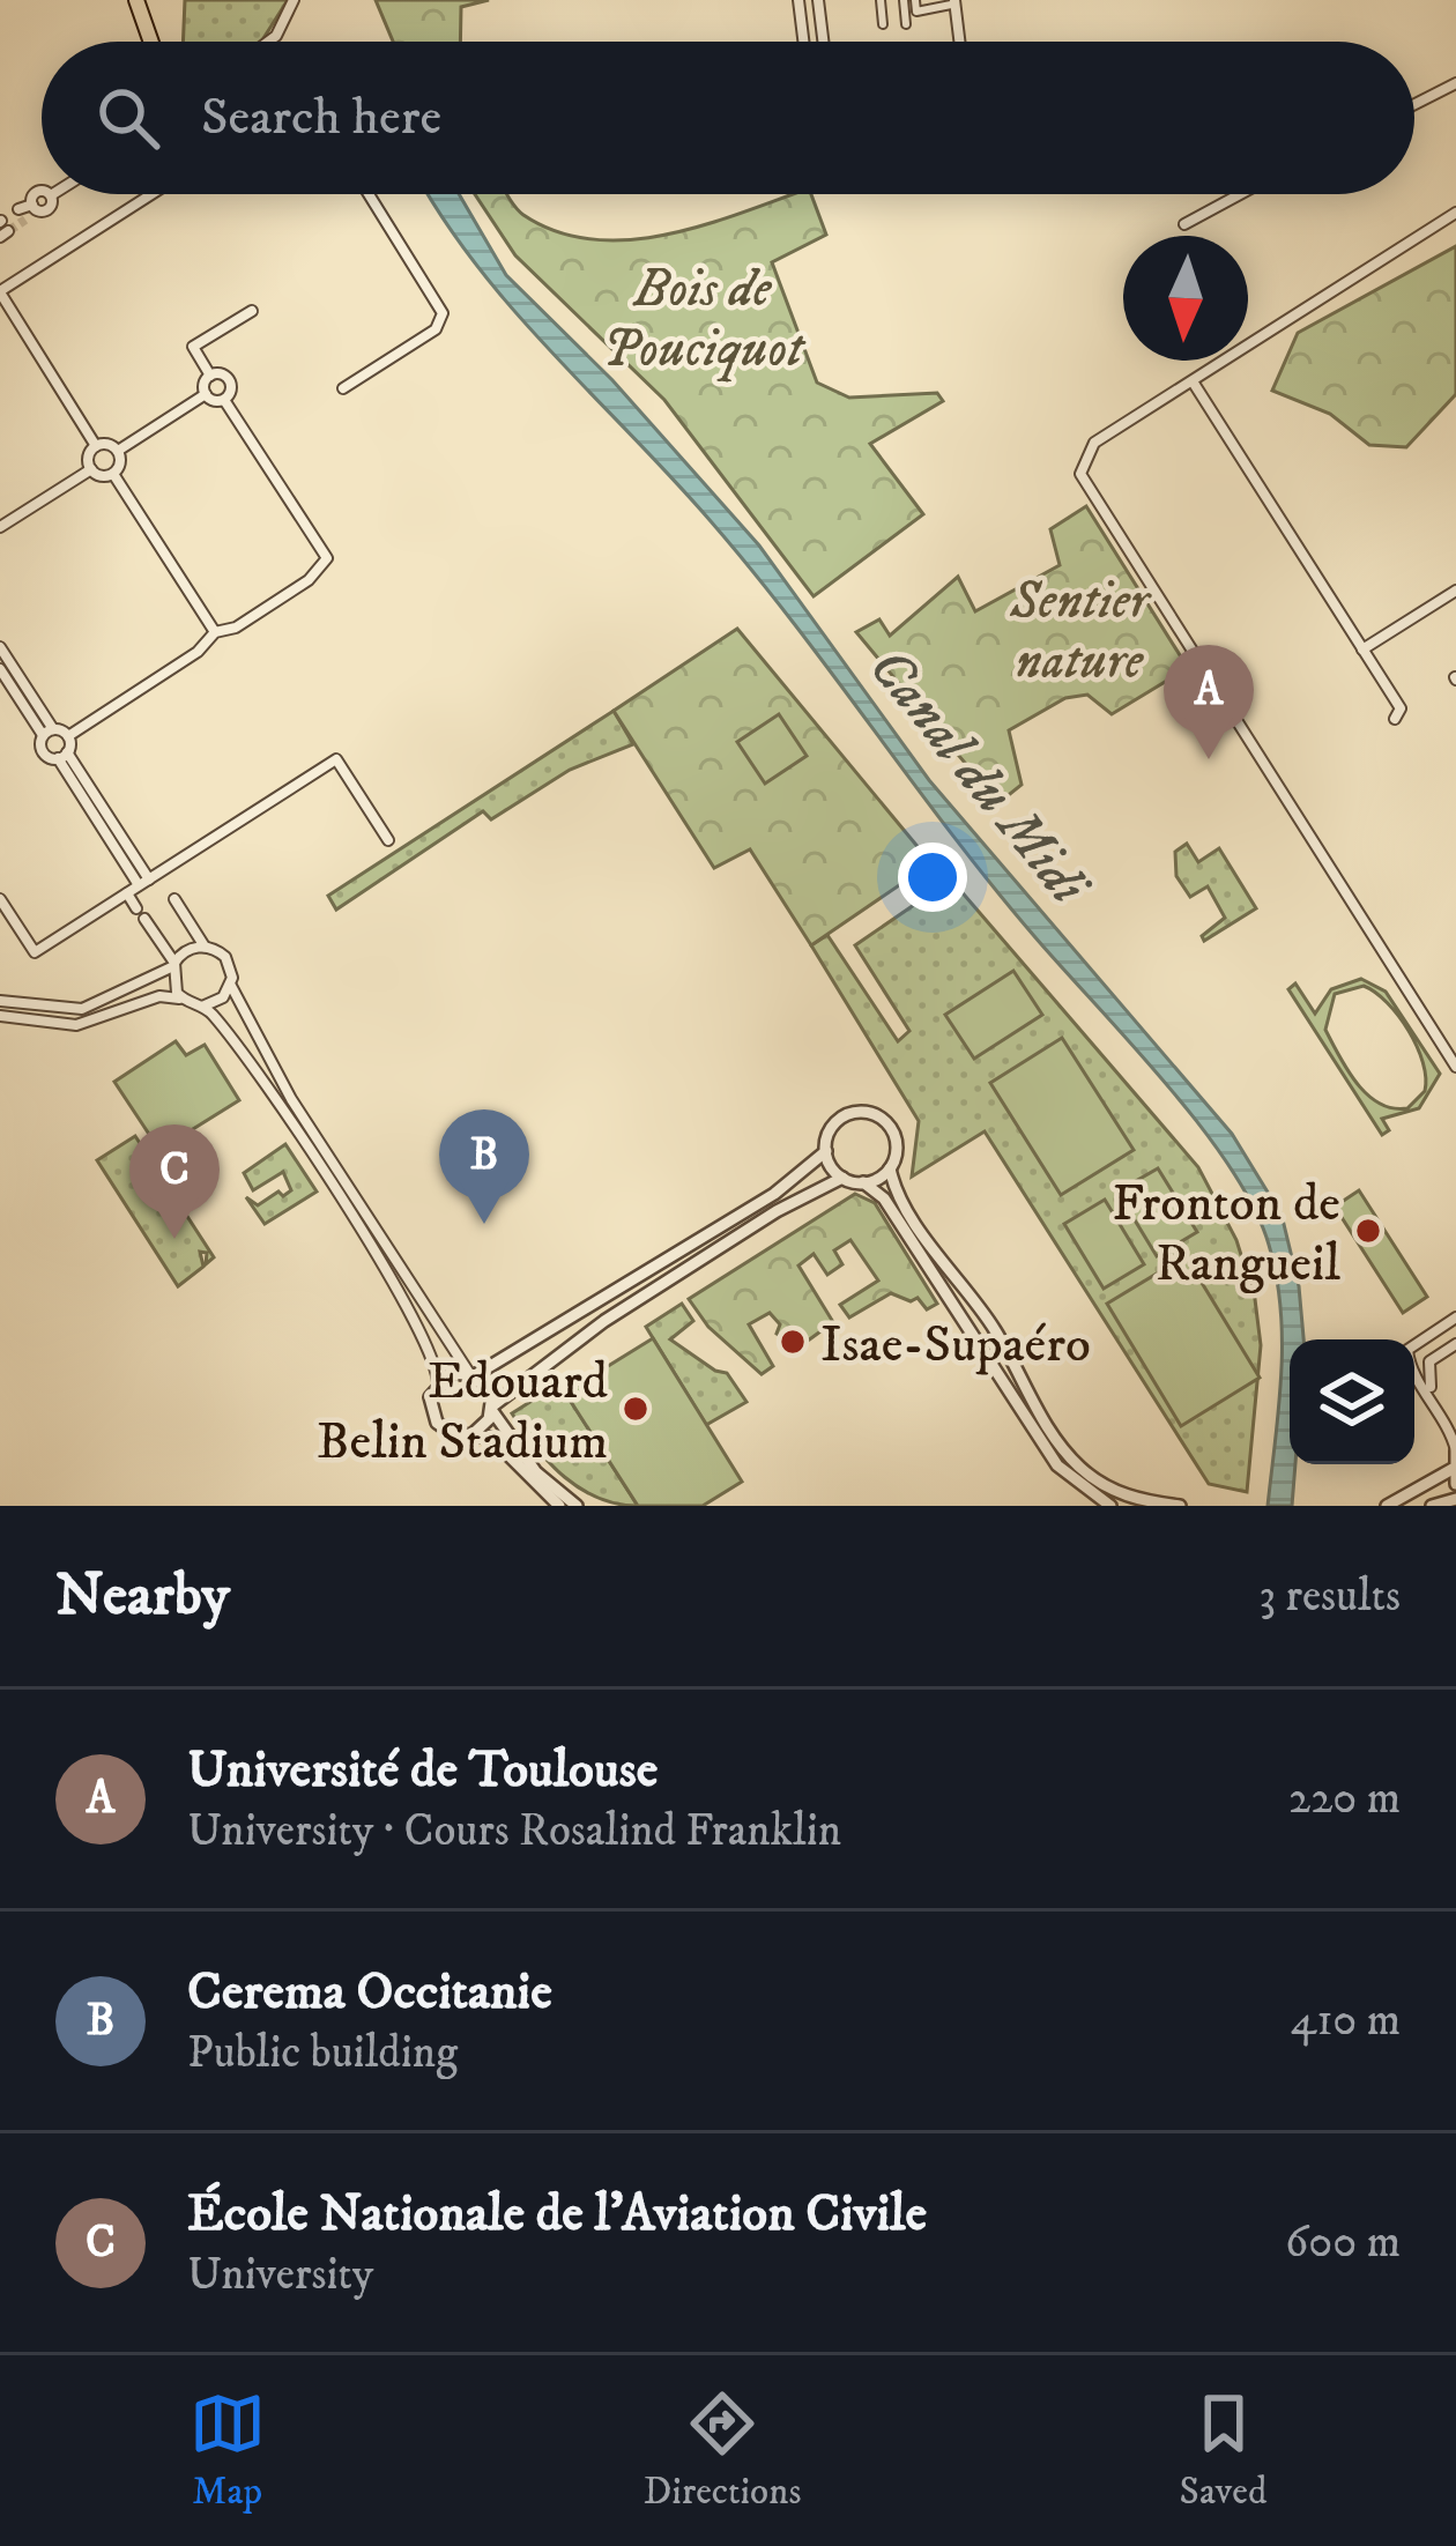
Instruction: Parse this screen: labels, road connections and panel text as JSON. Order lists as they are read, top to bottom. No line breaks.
{"water":["Canal du Midi"],"parks":["Bois de Pouciquot","Sentier nature"],"places":["Fronton de Rangueil","Isae-Supaéro","Edouard Belin Stadium"],"north":"bottom","page":{"search":"Search here","pins":["A","B","C"],"heading":["Nearby","3 results"],"list":[{"mark":"A","name":"Université de Toulouse","note":"University · Cours Rosalind Franklin","value":"220 m"},{"mark":"B","name":"Cerema Occitanie","note":"Public building","value":"410 m"},{"mark":"C","name":"École Nationale de l'Aviation Civile","note":"University","value":"600 m"}],"nav":["Map","Directions","Saved"]}}
